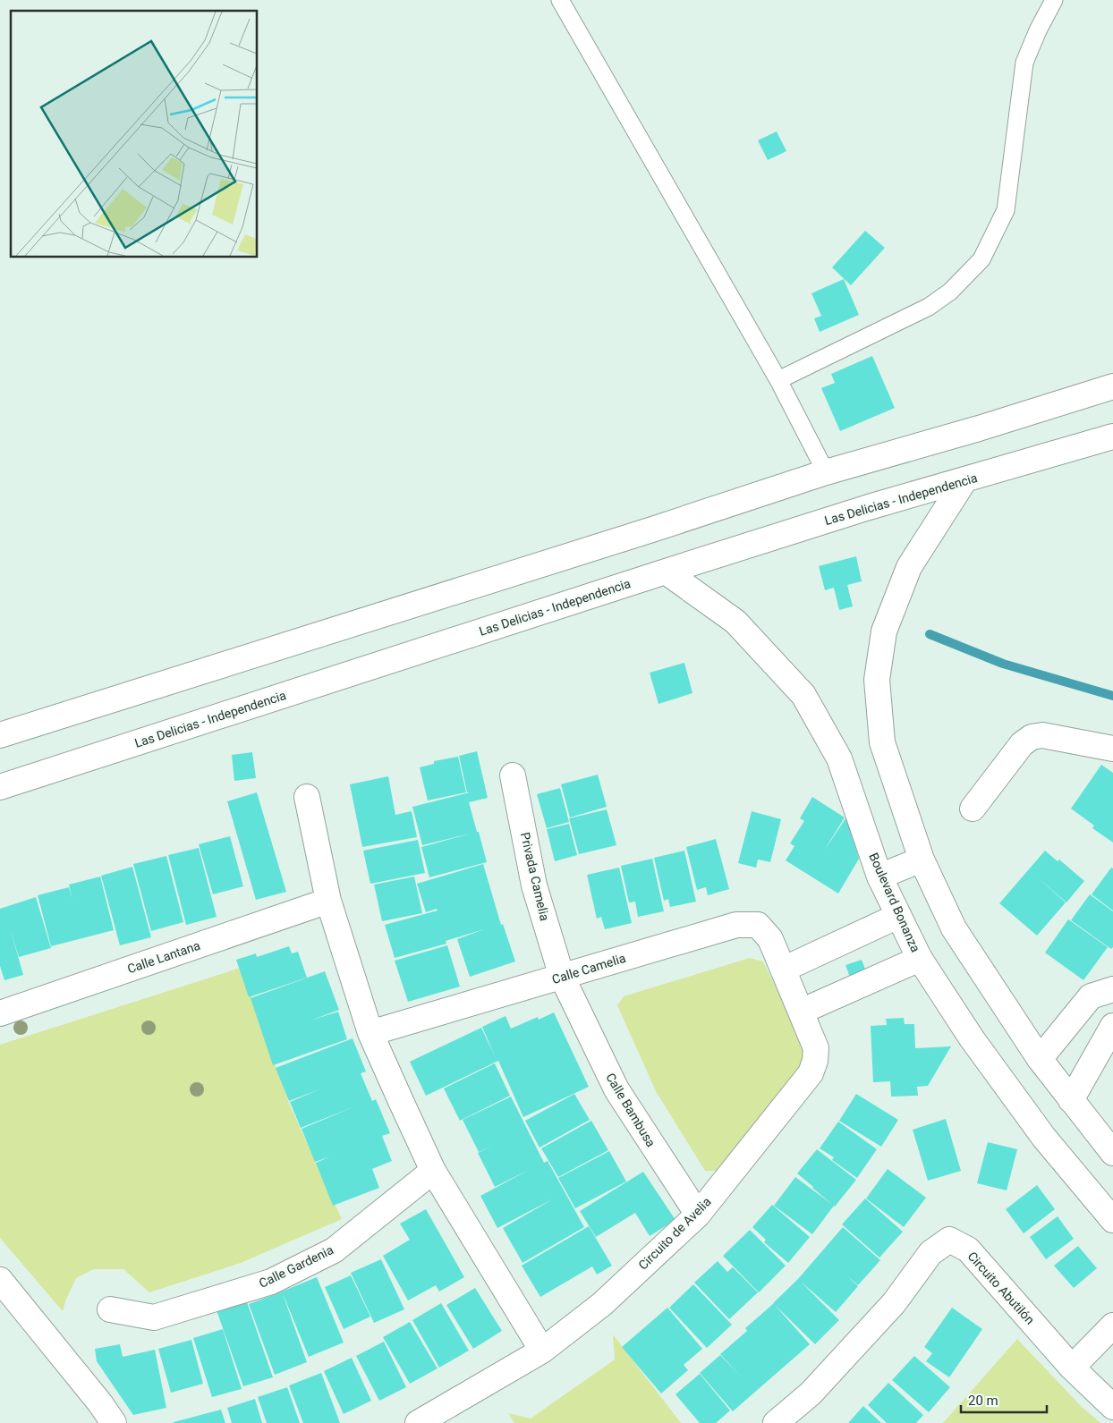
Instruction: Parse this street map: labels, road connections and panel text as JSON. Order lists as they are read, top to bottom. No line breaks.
{"streets":{"street":["Las Delicias - Independencia","Privada Camelia","Boulevard Bonanza","Calle Lantana","Calle Camelia","Calle Bambusa","Circuito de Avelia","Calle Gardenia","Circuito Abutilón"]},"crossings":[["Las Delicias - Independencia","Boulevard Bonanza"],["Privada Camelia","Calle Camelia"],["Privada Camelia","Calle Bambusa"],["Calle Camelia","Calle Bambusa"],["Calle Camelia","Circuito de Avelia"],["Calle Bambusa","Circuito de Avelia"]],"scale_bar":"20 m"}
